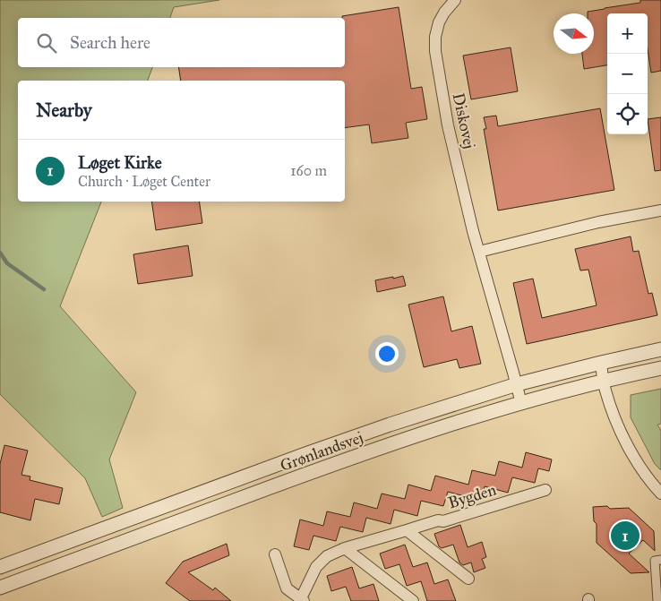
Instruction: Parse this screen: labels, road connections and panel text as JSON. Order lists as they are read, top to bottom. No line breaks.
{"streets":{"street":["Diskovej","Grønlandsvej","Bygden"]},"crossings":[["Diskovej","Grønlandsvej"]],"north":"right","page":{"map_buttons":["+","−"],"search":"Search here","heading":"Nearby","list":[{"mark":"1","name":"Løget Kirke","note":"Church · Løget Center","value":"160 m"}],"pins":"1"}}
